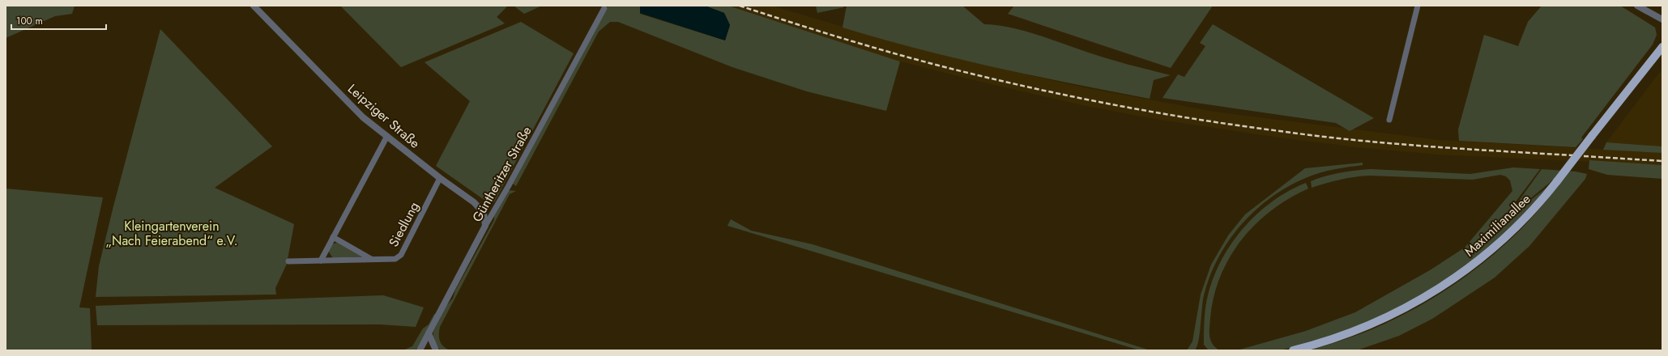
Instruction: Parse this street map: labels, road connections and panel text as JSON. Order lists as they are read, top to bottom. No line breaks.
{"streets":{"main road":["Maximilianallee"],"street":["Leipziger Straße","Güntheritzer Straße","Siedlung"]},"crossings":[["Leipziger Straße","Güntheritzer Straße"],["Leipziger Straße","Siedlung"]],"parks":["Kleingartenverein „Nach Feierabend“ e.V."],"scale_bar":"100 m"}
